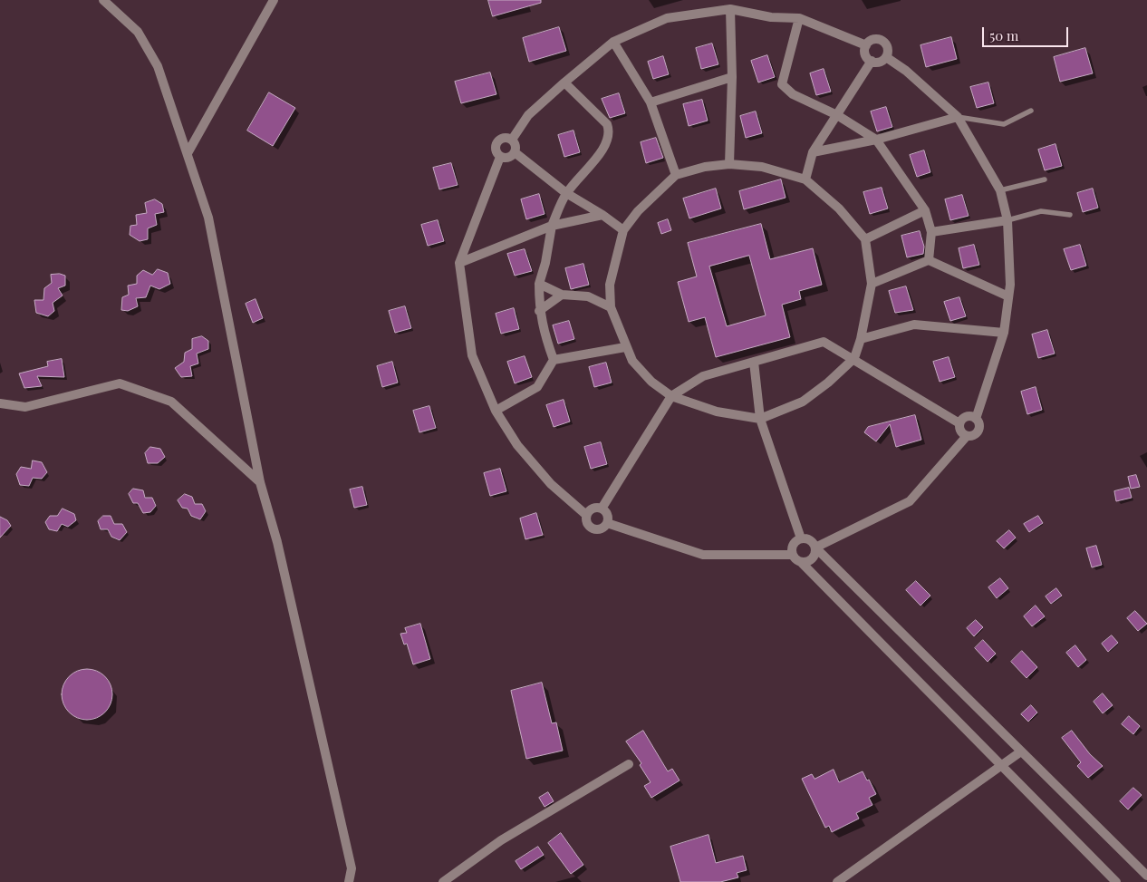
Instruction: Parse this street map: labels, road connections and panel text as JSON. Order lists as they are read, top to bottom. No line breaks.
{"scale_bar":"50 m"}
